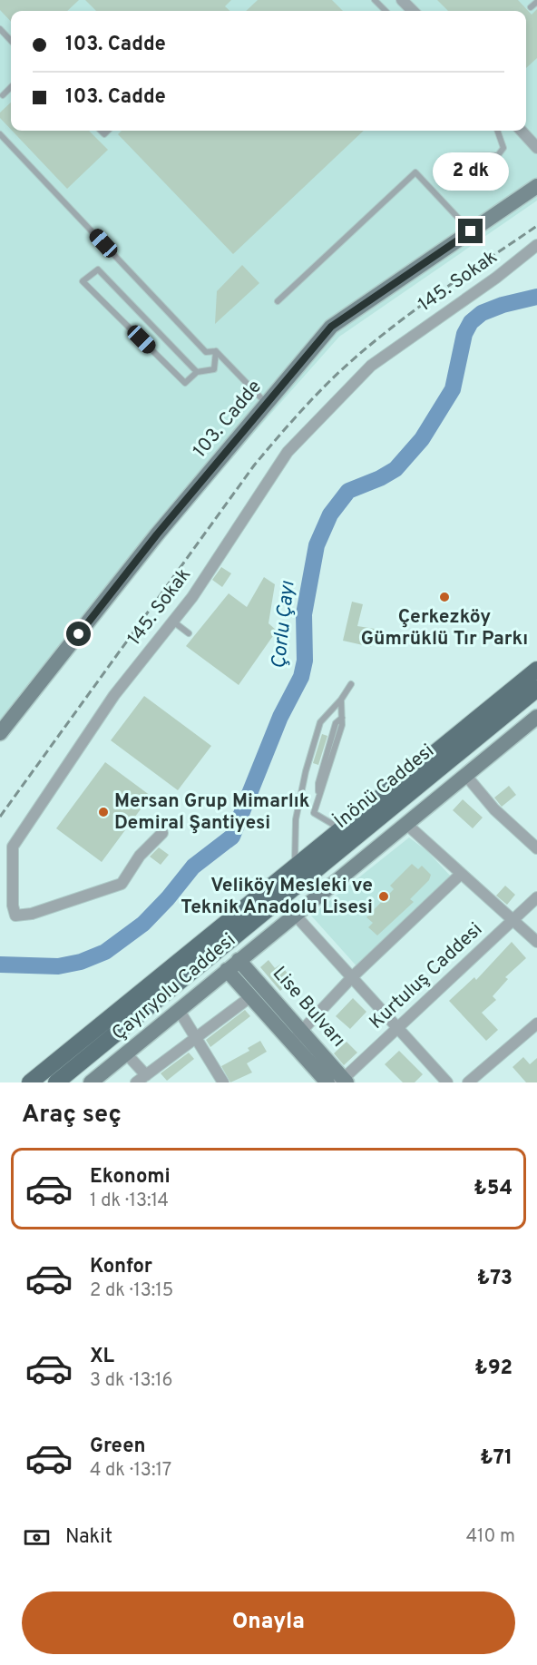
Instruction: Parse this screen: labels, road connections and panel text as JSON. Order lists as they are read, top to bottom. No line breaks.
{"streets":{"main road":["İnönü Caddesi"],"street":["145. Sokak","103. Cadde","Kurtuluş Caddesi","Çayıryolu Caddesi","Lise Bulvarı"]},"crossings":[["Kurtuluş Caddesi","Lise Bulvarı"],["Çayıryolu Caddesi","Lise Bulvarı"]],"water":["Çorlu Çayı"],"places":["Çerkezköy Gümrüklü Tır Parkı","Mersan Grup Mimarlık Demiral Şantiyesi","Veliköy Mesleki ve Teknik Anadolu Lisesi"],"page":{"banner":["103. Cadde","103. Cadde"],"bubble":"2 dk","heading":"Araç seç","list":[{"name":"Ekonomi","note":"1 dk · 13:14","value":"₺54"},{"name":"Konfor","note":"2 dk · 13:15","value":"₺73"},{"name":"XL","note":"3 dk · 13:16","value":"₺92"},{"name":"Green","note":"4 dk · 13:17","value":"₺71"}],"pay":["Nakit","410 m"],"buttons":"Onayla"}}
